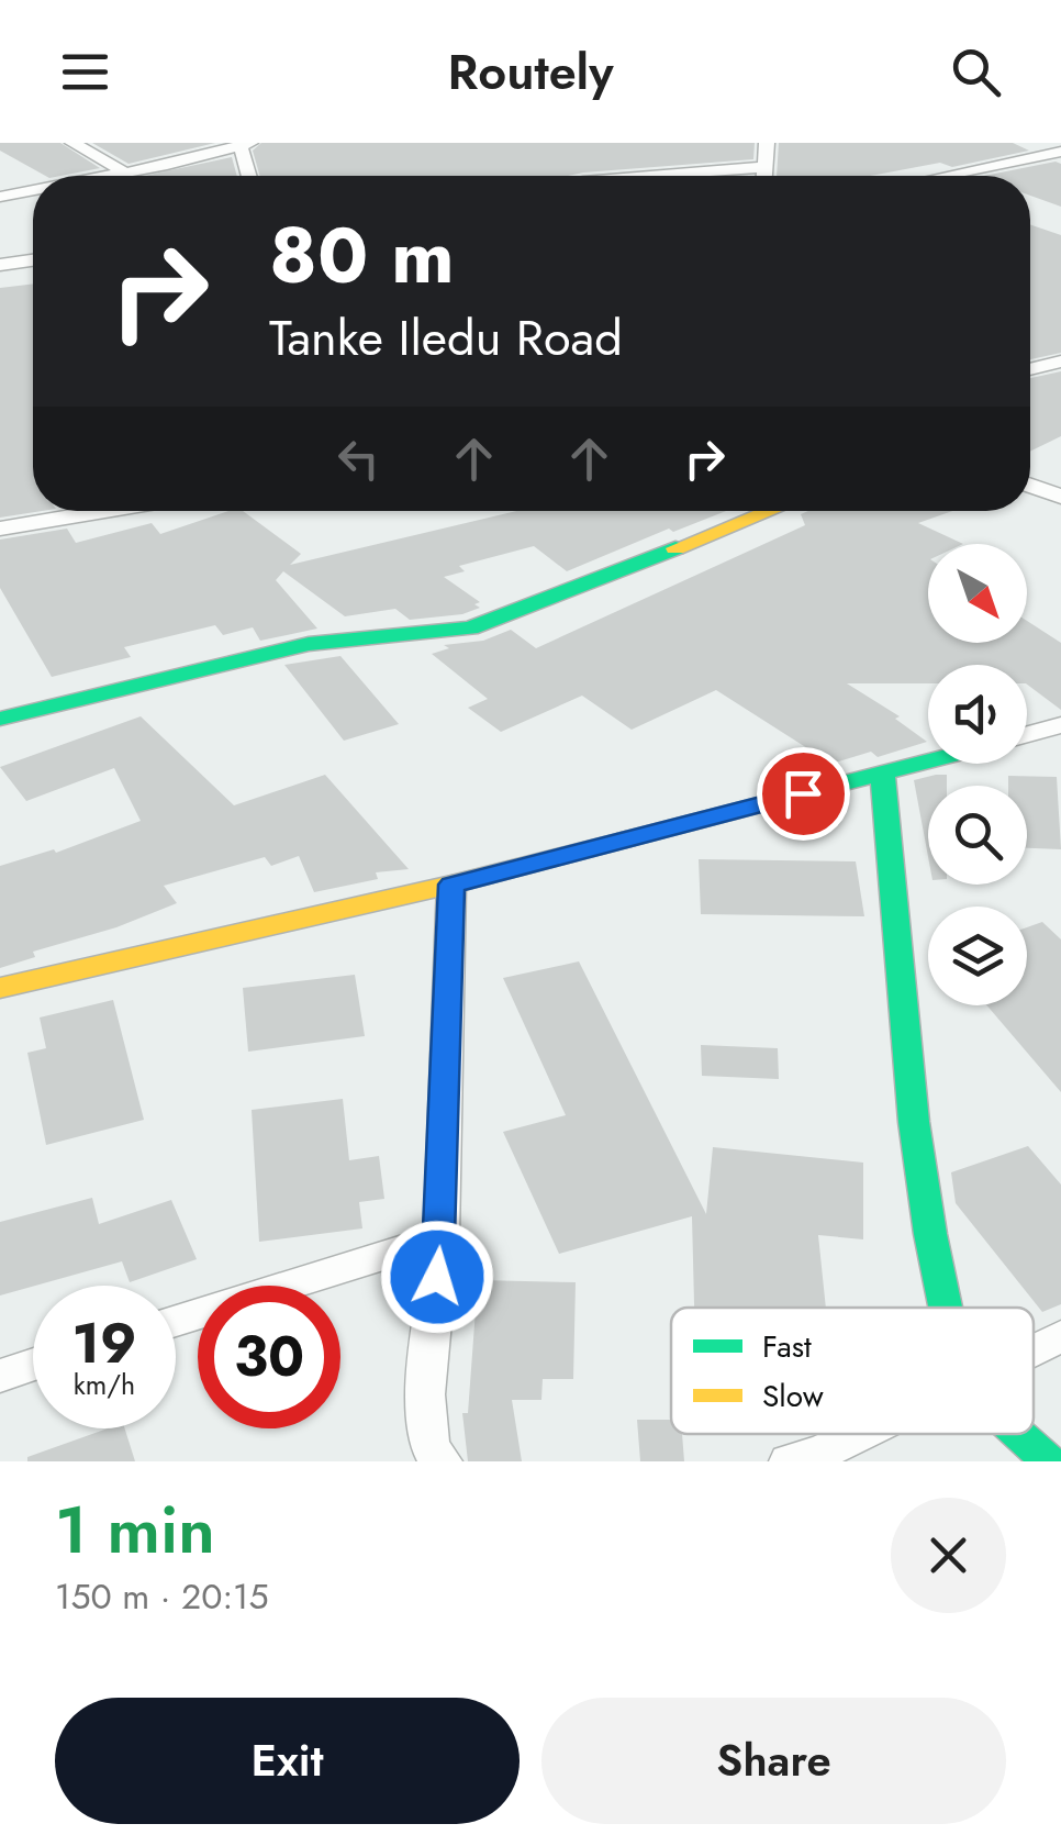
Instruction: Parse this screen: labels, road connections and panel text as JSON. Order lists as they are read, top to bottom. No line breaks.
{"legend":["Fast","Slow"],"north":"bottom right","page":{"header":"Routely","turn":["80 m","Tanke Iledu Road"],"speed":"19 km/h","limit":"30","heading":["1 min","150 m · 20:15"],"buttons":["Exit","Share"]}}
